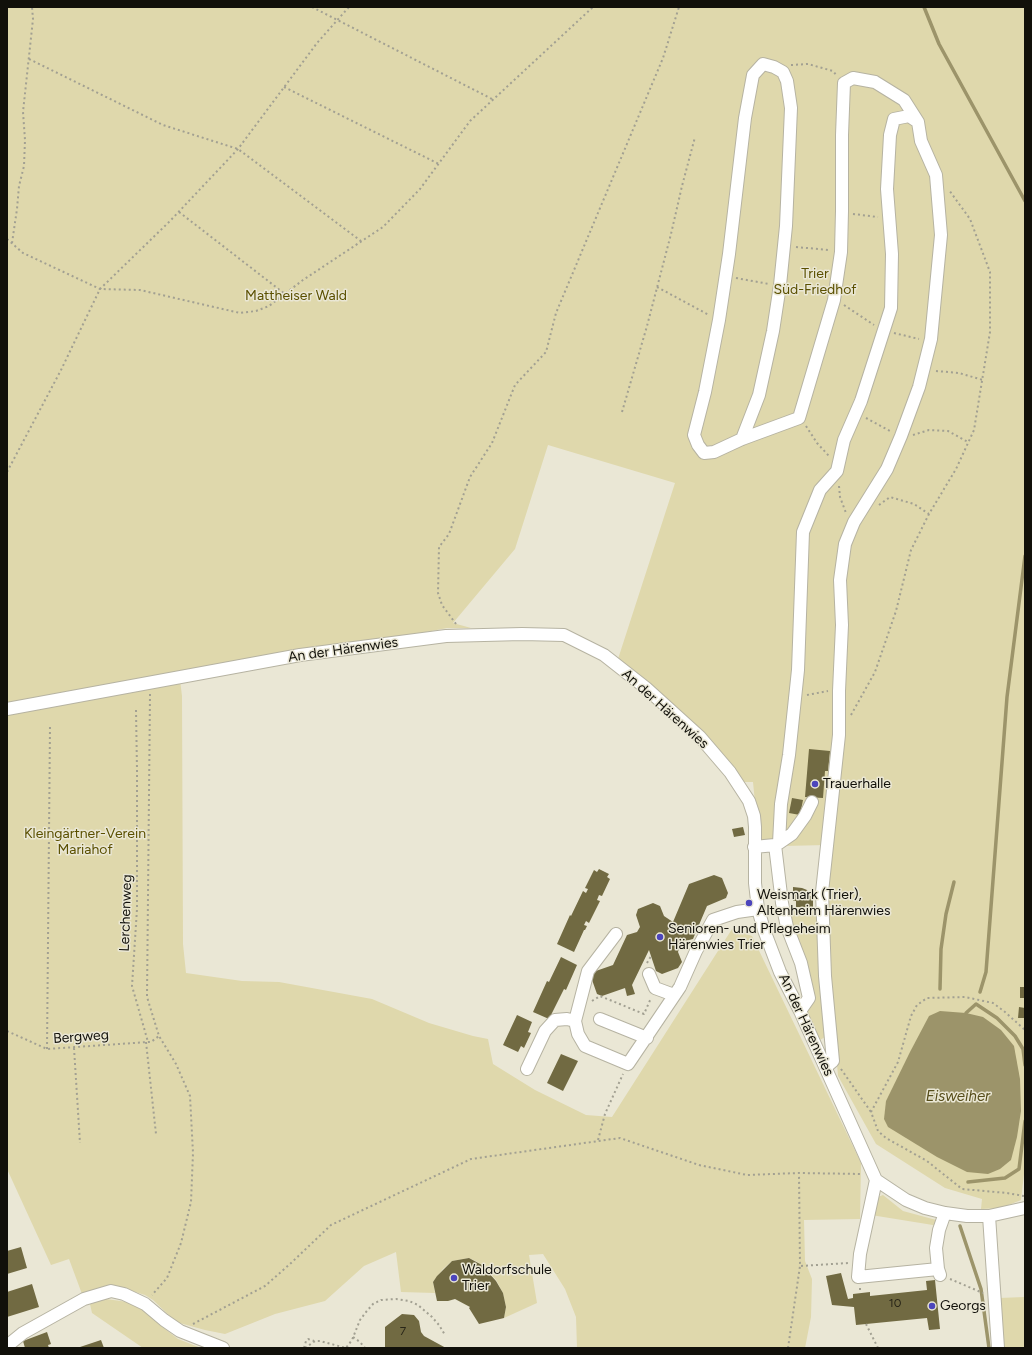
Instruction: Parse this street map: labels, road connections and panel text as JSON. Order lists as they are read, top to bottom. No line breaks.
{"streets":{"street":["An der Härenwies"],"path":["Lerchenweg","Bergweg"]},"crossings":[["Lerchenweg","Bergweg"]],"water":["Eisweiher"],"parks":["Trier Süd-Friedhof","Mattheiser Wald","Kleingärtner-Verein Mariahof"],"places":["Trauerhalle","Weismark (Trier), Altenheim Härenwies","Senioren- und Pflegeheim Härenwies Trier","Waldorfschule Trier","Georgs"],"house_numbers":["10","7"]}
